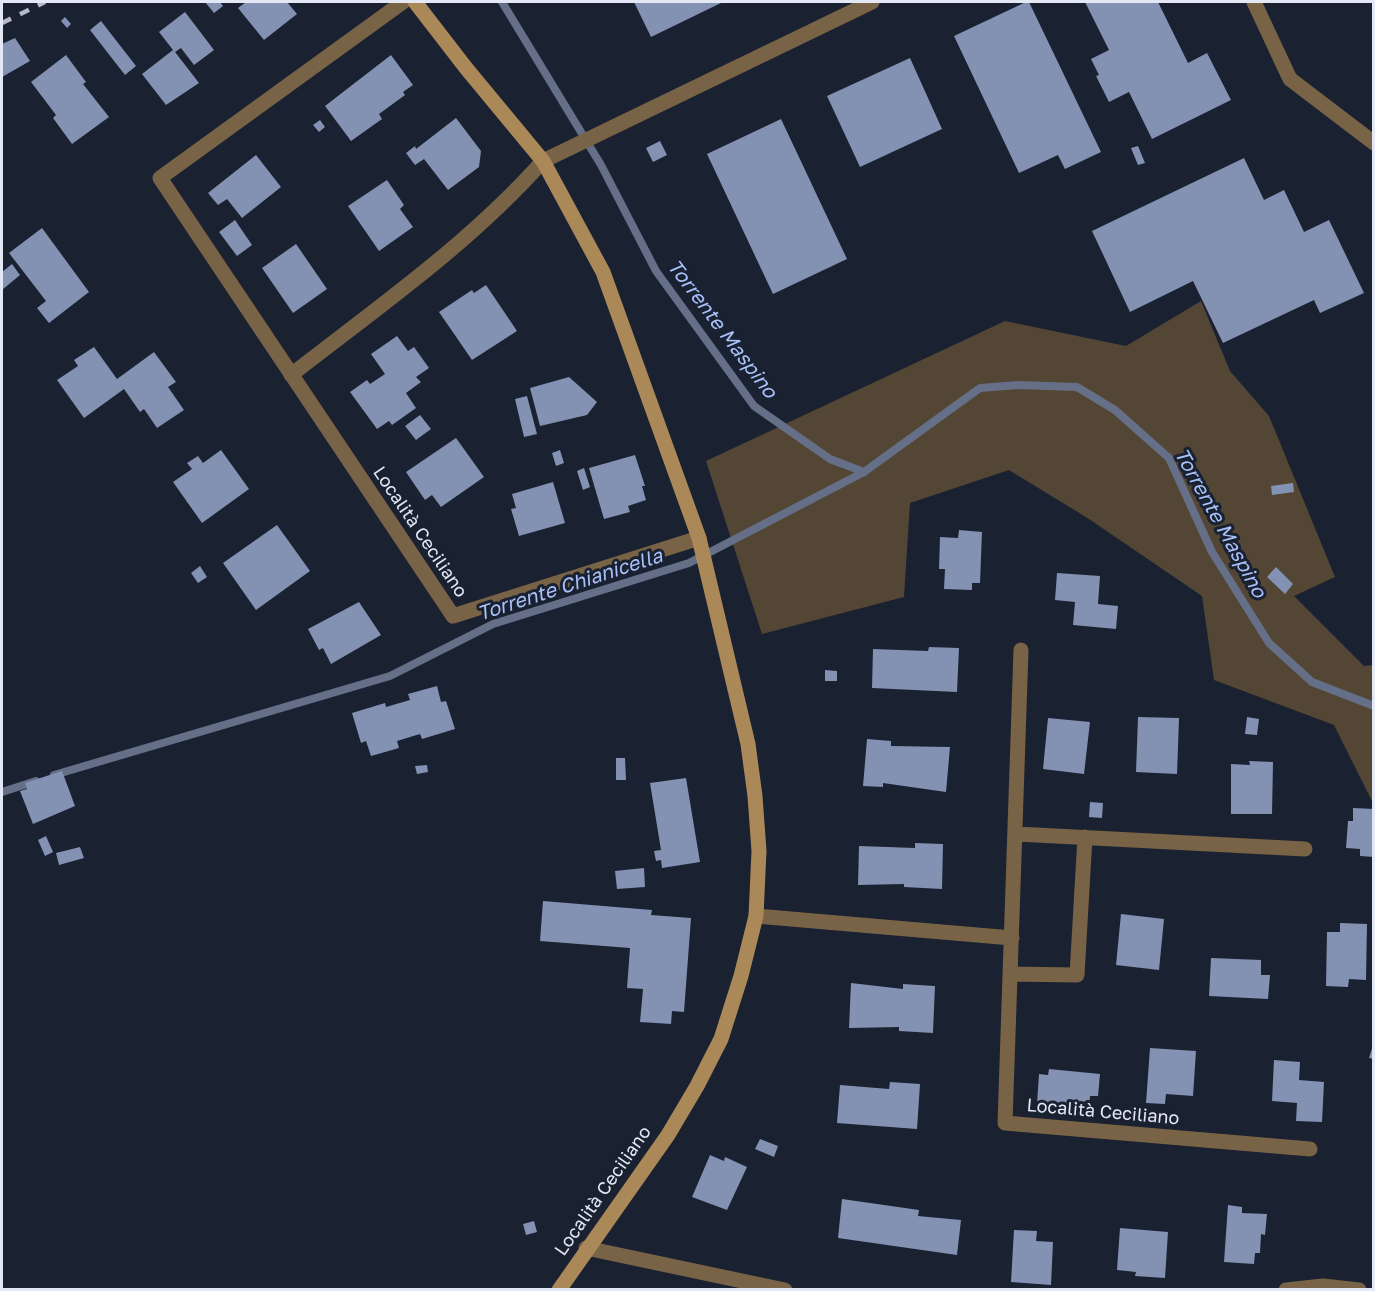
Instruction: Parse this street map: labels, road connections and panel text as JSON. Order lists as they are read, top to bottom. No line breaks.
{"streets":{"street":["Località Ceciliano"]},"water":["Torrente Maspino","Torrente Chianicella"]}
